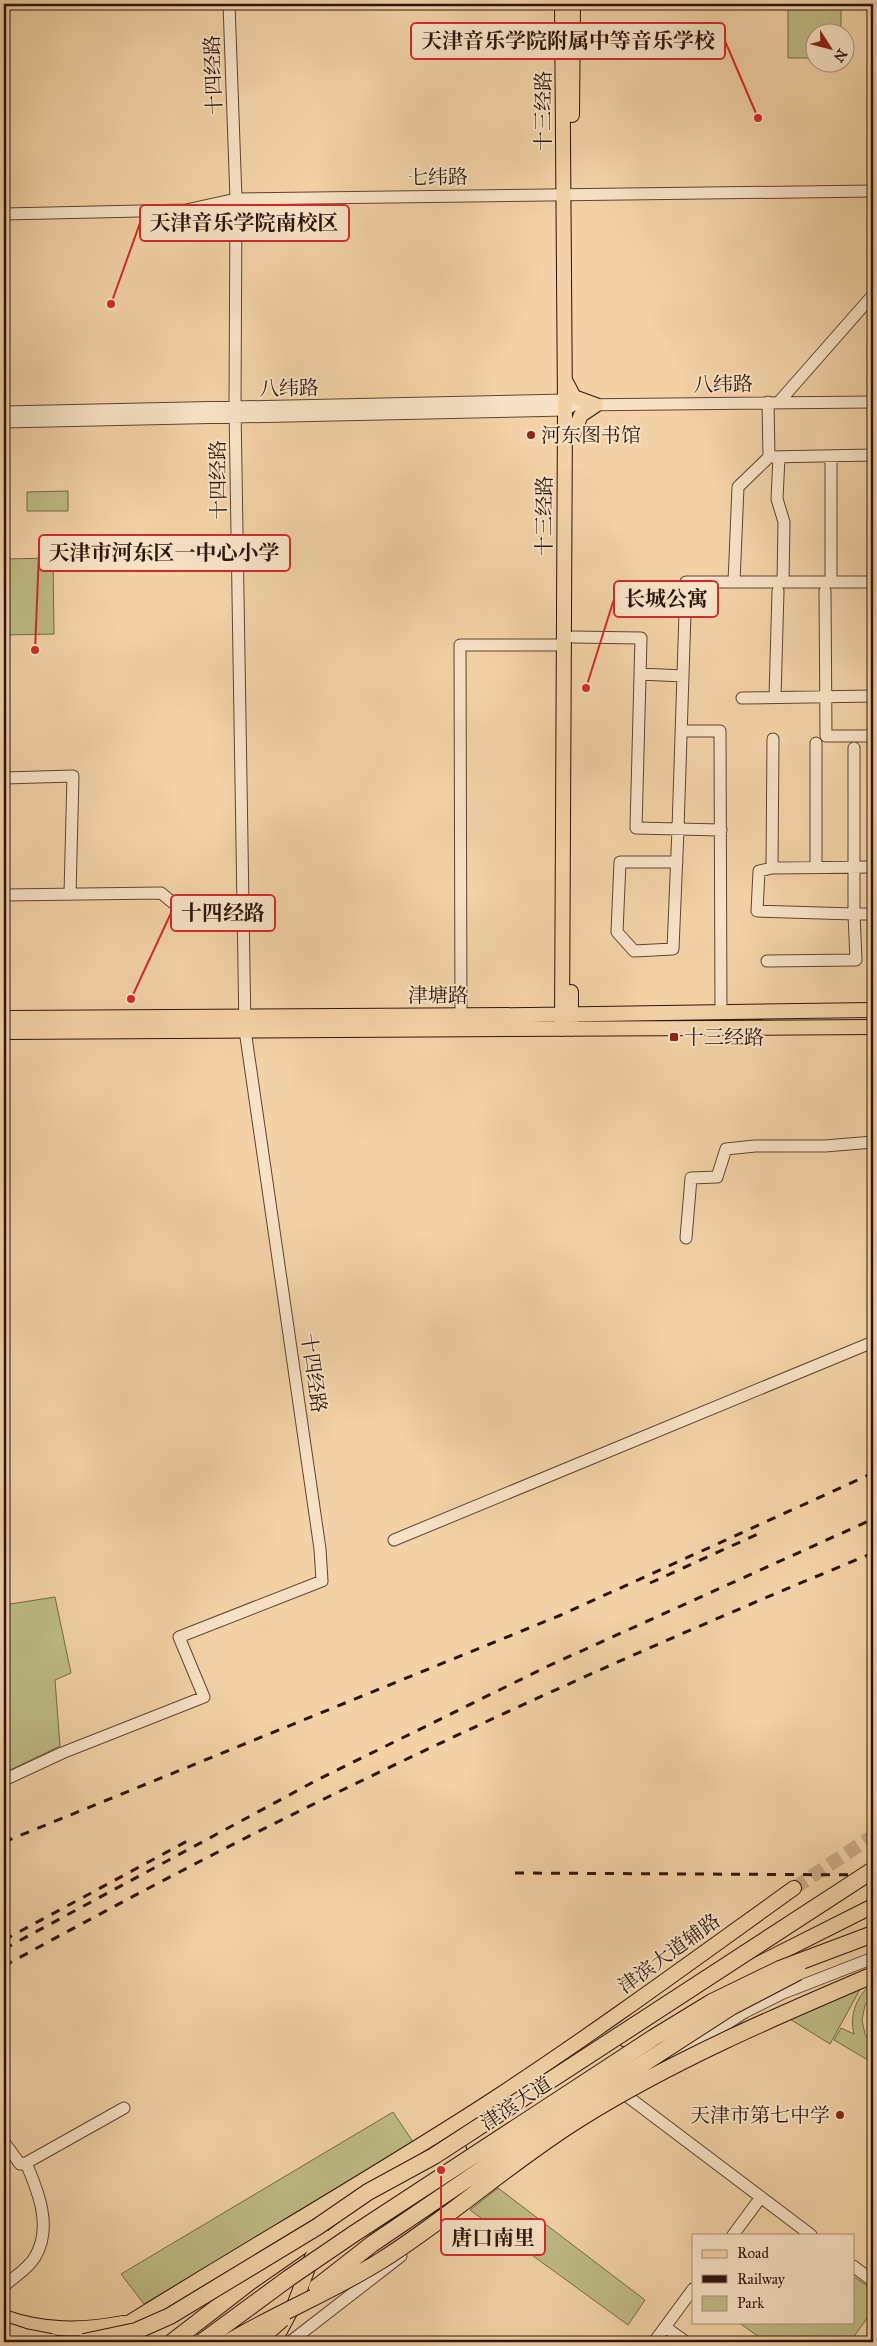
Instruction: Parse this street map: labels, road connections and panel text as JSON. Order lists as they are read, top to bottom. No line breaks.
{"streets":{"highway":["津滨大道"],"main road":["十三经路","津塘路","津滨大道辅路"],"street":["十四经路","七纬路","八纬路"]},"crossings":[["十四经路","七纬路"],["十四经路","八纬路"],["十四经路","津塘路"],["十三经路","七纬路"],["十三经路","八纬路"],["十三经路","津塘路"]],"places":{"other":["天津音乐学院附属中等音乐学校","天津音乐学院南校区","河东图书馆","天津市河东区一中心小学","长城公寓","十四经路","天津市第七中学","唐口南里"],"transit":["十三经路"]},"legend":["Road","Railway","Park"],"north":"bottom right"}
